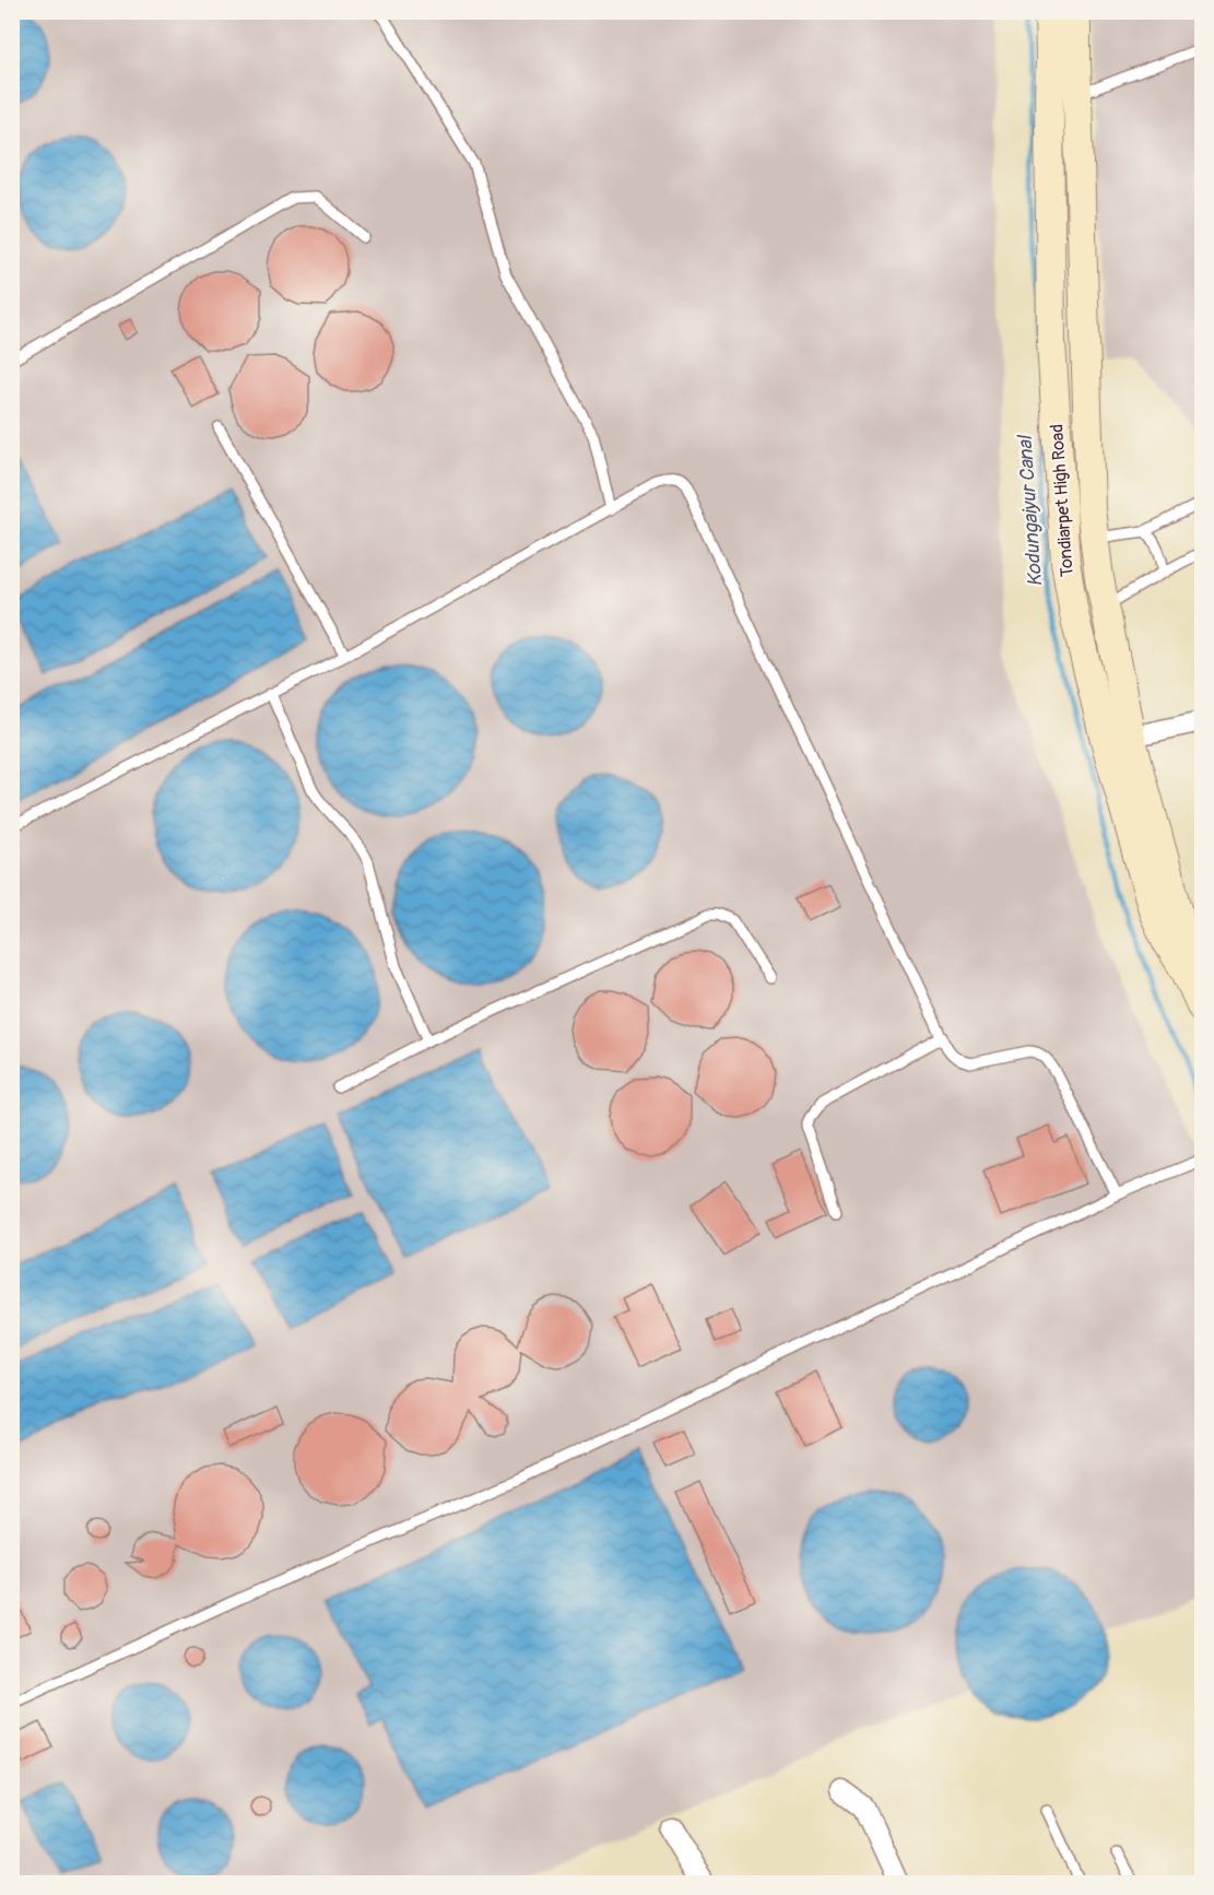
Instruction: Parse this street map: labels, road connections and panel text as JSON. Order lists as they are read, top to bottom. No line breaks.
{"streets":{"main road":["Tondiarpet High Road"]},"water":["Kodungaiyur Canal"]}
